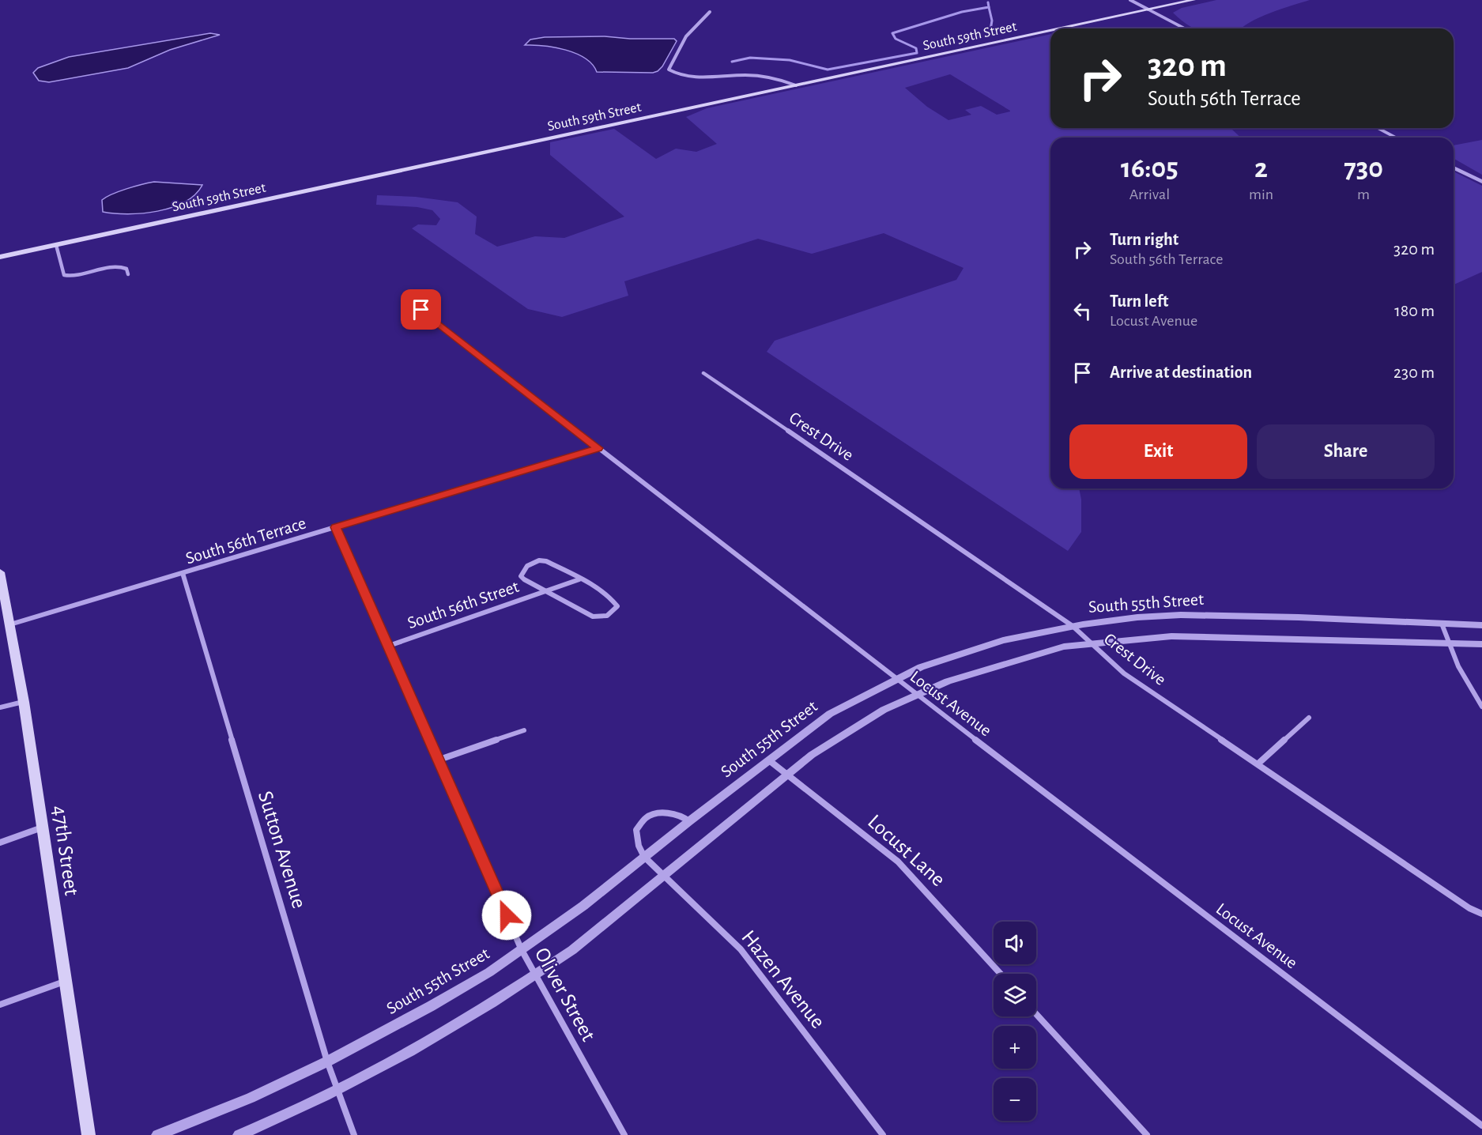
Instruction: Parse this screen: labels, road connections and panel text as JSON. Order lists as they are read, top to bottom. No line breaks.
{"streets":{"main road":["South 59th Street","47th Street"],"street":["Crest Drive","South 56th Terrace","South 55th Street","South 56th Street","Locust Avenue","Sutton Avenue","Locust Lane","Hazen Avenue","Oliver Street"]},"crossings":[["Crest Drive","South 55th Street"],["South 56th Terrace","Locust Avenue"],["South 56th Terrace","Sutton Avenue"],["South 56th Terrace","47th Street"],["South 56th Terrace","Oliver Street"],["South 55th Street","Locust Avenue"],["South 55th Street","Sutton Avenue"],["South 55th Street","Locust Lane"],["South 55th Street","Hazen Avenue"],["South 55th Street","Oliver Street"],["South 56th Street","Oliver Street"]],"page":{"turn":["320 m","South 56th Terrace"],"eta":["16:05","Arrival","2","min","730","m"],"list":[{"name":"Turn right","note":"South 56th Terrace","value":"320 m"},{"name":"Turn left","note":"Locust Avenue","value":"180 m"},{"name":"Arrive at destination","value":"230 m"}],"buttons":["Exit","Share"],"map_buttons":["+","−"]}}
